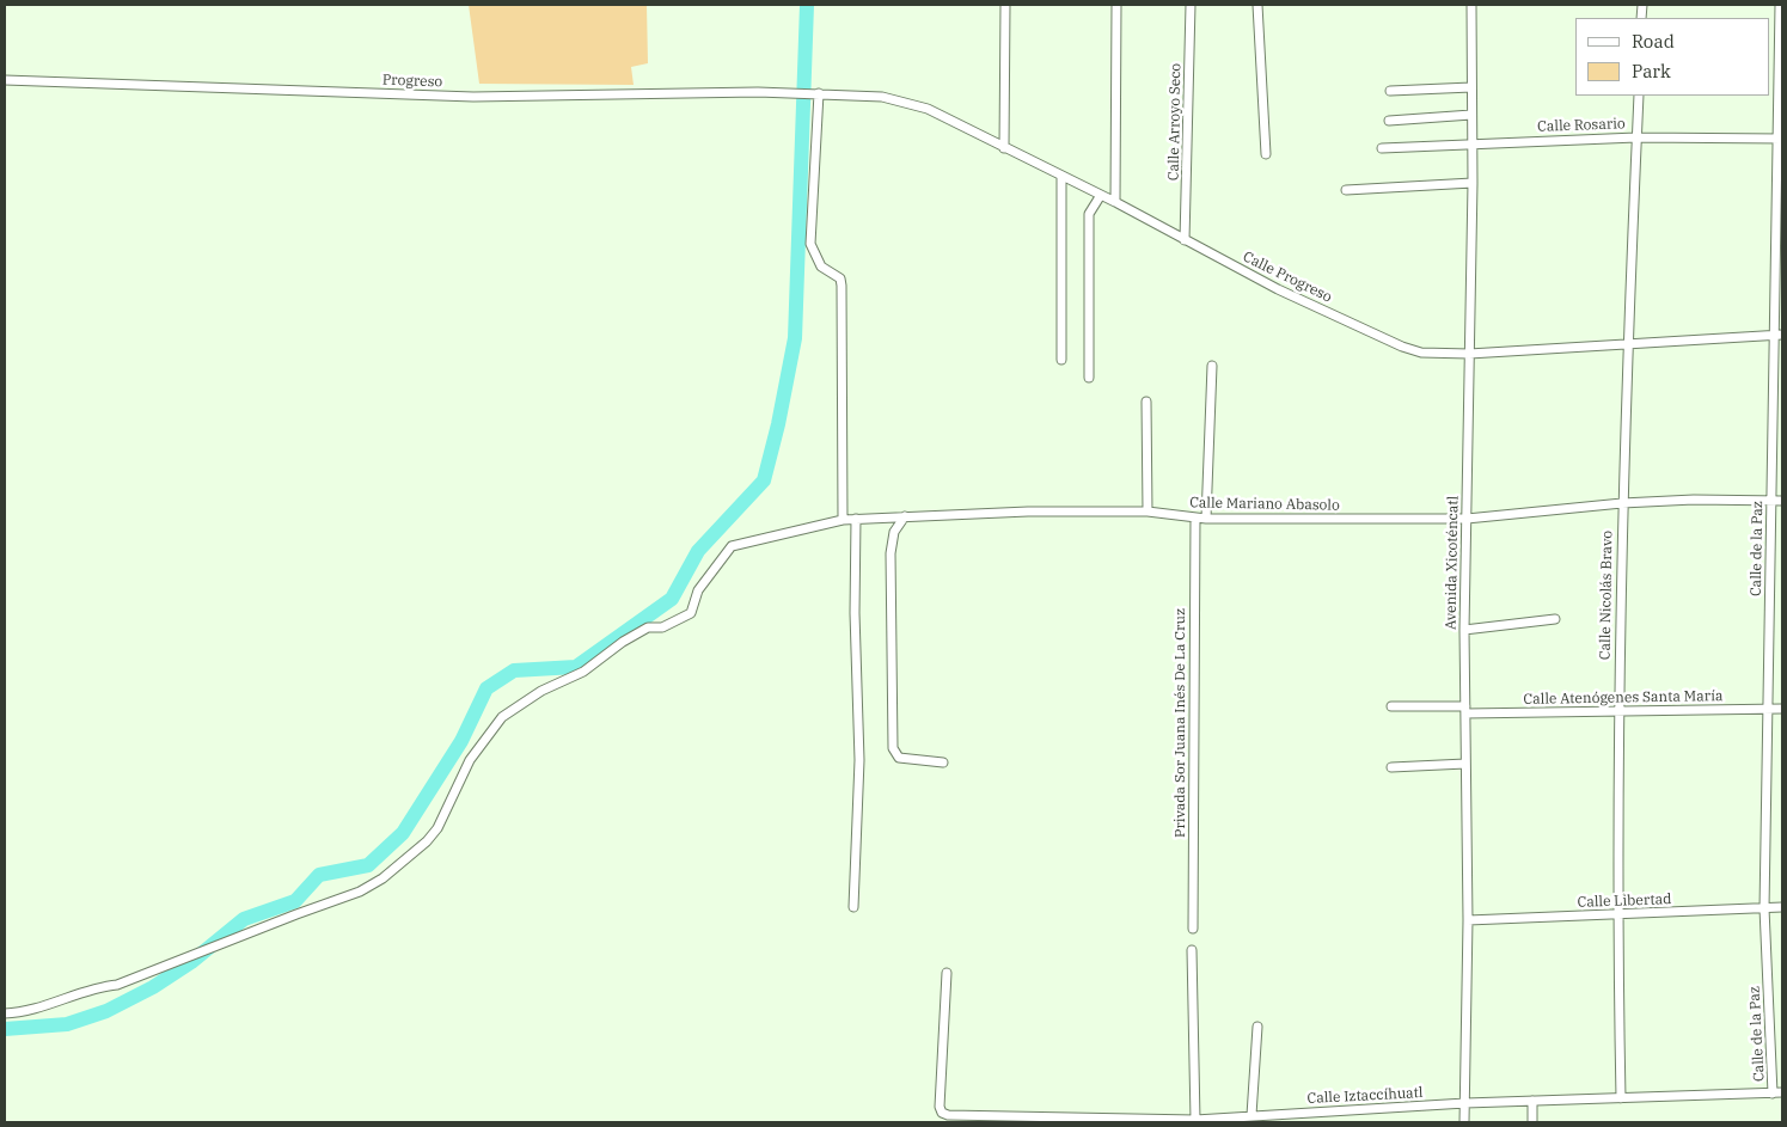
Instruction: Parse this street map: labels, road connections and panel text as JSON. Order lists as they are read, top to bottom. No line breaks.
{"streets":{"street":["Progreso","Calle Arroyo Seco","Calle Rosario","Calle Progreso","Calle Mariano Abasolo","Calle de la Paz","Avenida Xicoténcatl","Calle Nicolás Bravo","Calle Atenógenes Santa María","Privada Sor Juana Inés De La Cruz","Calle Libertad","Calle Iztaccíhuatl"]},"crossings":[["Progreso","Calle Progreso"],["Calle Arroyo Seco","Calle Progreso"],["Calle Rosario","Calle de la Paz"],["Calle Rosario","Avenida Xicoténcatl"],["Calle Rosario","Calle Nicolás Bravo"],["Calle Progreso","Calle de la Paz"],["Calle Progreso","Avenida Xicoténcatl"],["Calle Progreso","Calle Nicolás Bravo"],["Calle Mariano Abasolo","Calle de la Paz"],["Calle Mariano Abasolo","Avenida Xicoténcatl"],["Calle Mariano Abasolo","Calle Nicolás Bravo"],["Calle Mariano Abasolo","Privada Sor Juana Inés De La Cruz"],["Calle de la Paz","Calle Atenógenes Santa María"],["Calle de la Paz","Calle Libertad"],["Calle de la Paz","Calle Iztaccíhuatl"],["Avenida Xicoténcatl","Calle Atenógenes Santa María"],["Avenida Xicoténcatl","Calle Libertad"],["Avenida Xicoténcatl","Calle Iztaccíhuatl"],["Calle Nicolás Bravo","Calle Atenógenes Santa María"],["Calle Nicolás Bravo","Calle Libertad"],["Calle Nicolás Bravo","Calle Iztaccíhuatl"]],"legend":["Road","Park"]}
